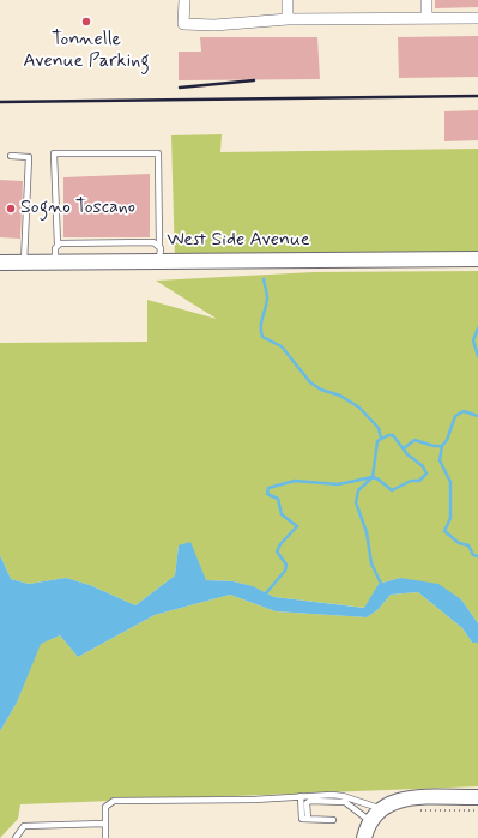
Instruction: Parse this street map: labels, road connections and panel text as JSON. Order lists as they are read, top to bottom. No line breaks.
{"streets":{"street":["West Side Avenue"]},"places":["Tonnelle Avenue Parking","Sogno Toscano"]}
